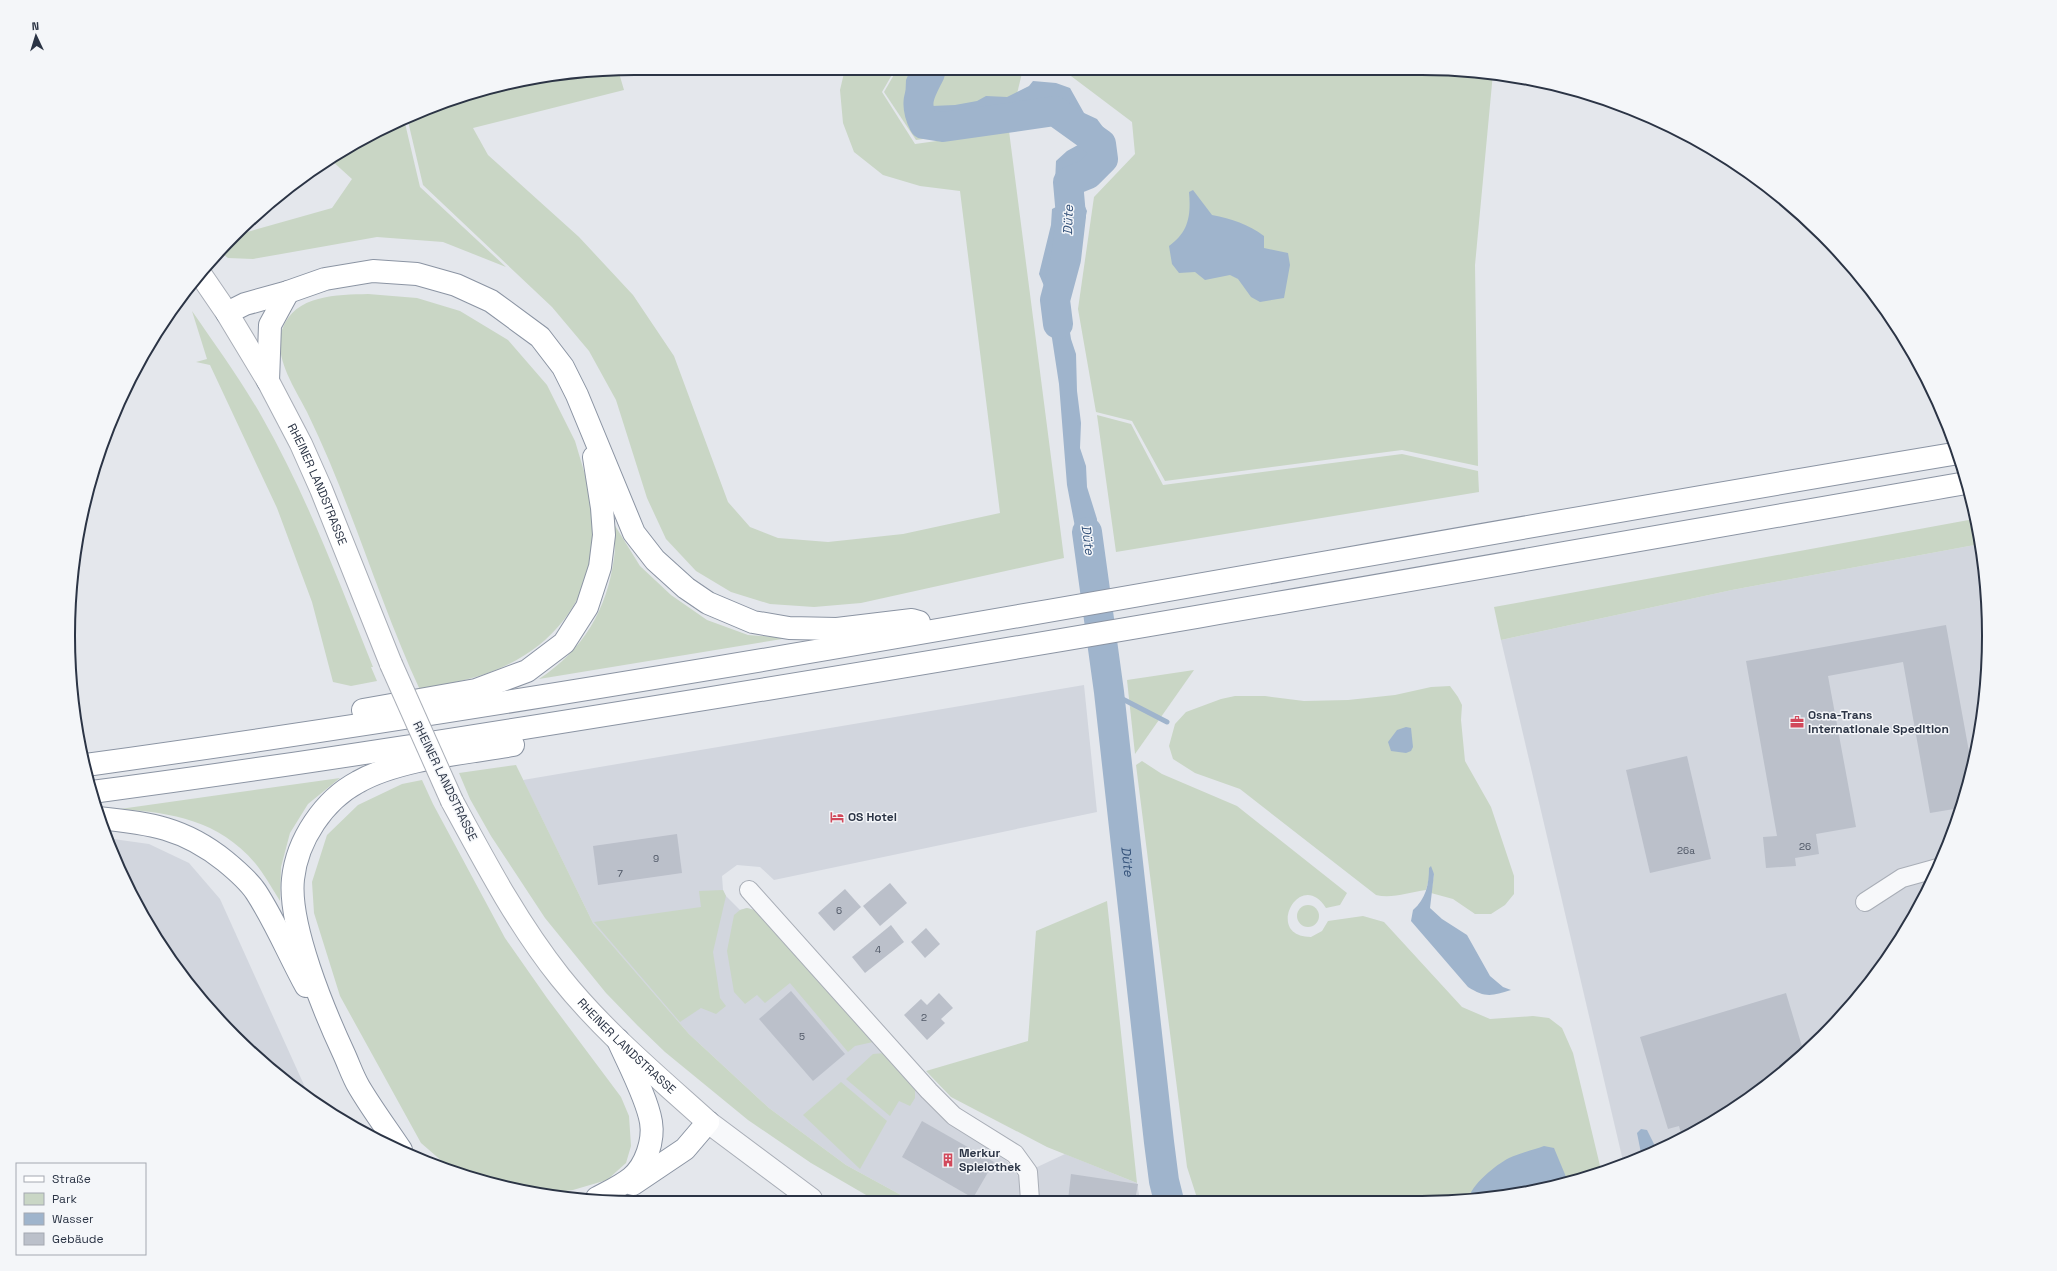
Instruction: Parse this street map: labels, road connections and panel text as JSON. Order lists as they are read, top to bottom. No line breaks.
{"streets":{"main road":["RHEINER LANDSTRASSE"]},"water":["Düte"],"places":{"office":["Osna-Trans Internationale Spedition"],"hotel":["OS Hotel"],"building":["Merkur Spielothek"]},"house_numbers":["26","26a","9","7","6","4","2","5"],"legend":["Straße","Park","Wasser","Gebäude"],"north":"top"}
